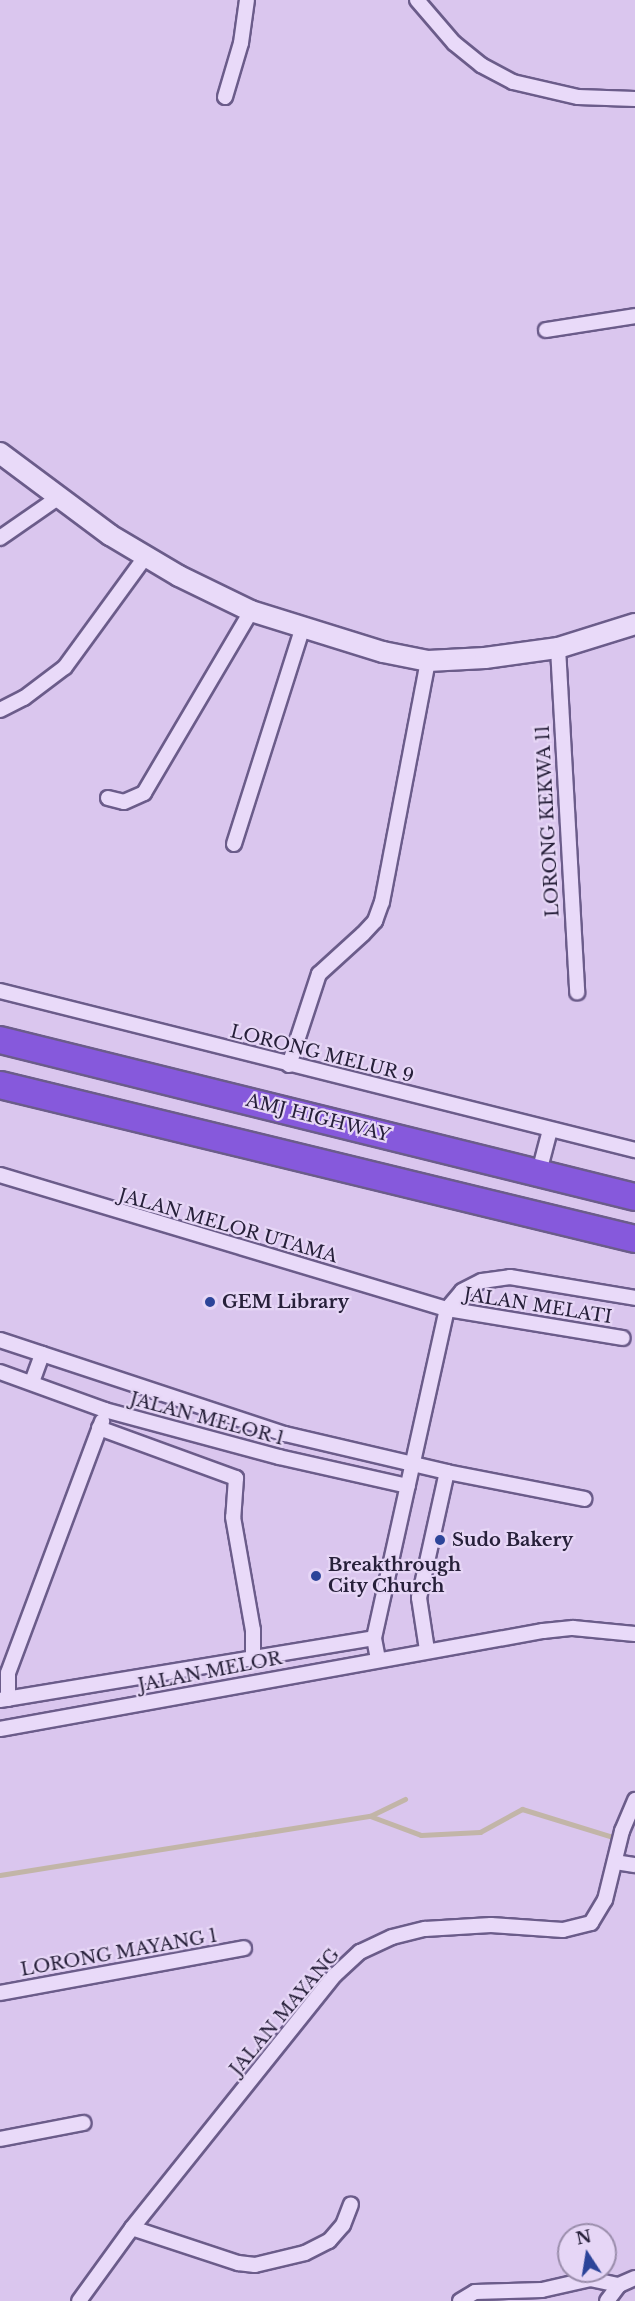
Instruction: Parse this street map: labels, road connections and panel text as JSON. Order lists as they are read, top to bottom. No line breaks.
{"streets":{"highway":["AMJ HIGHWAY"],"street":["LORONG KEKWA 11","LORONG MELUR 9","JALAN MELOR UTAMA","JALAN MELATI","JALAN MELOR 1","JALAN MELOR","LORONG MAYANG 1","JALAN MAYANG"]},"crossings":[["JALAN MELOR UTAMA","JALAN MELATI"]],"places":["GEM Library","Sudo Bakery","Breakthrough City Church"],"north":"top"}
